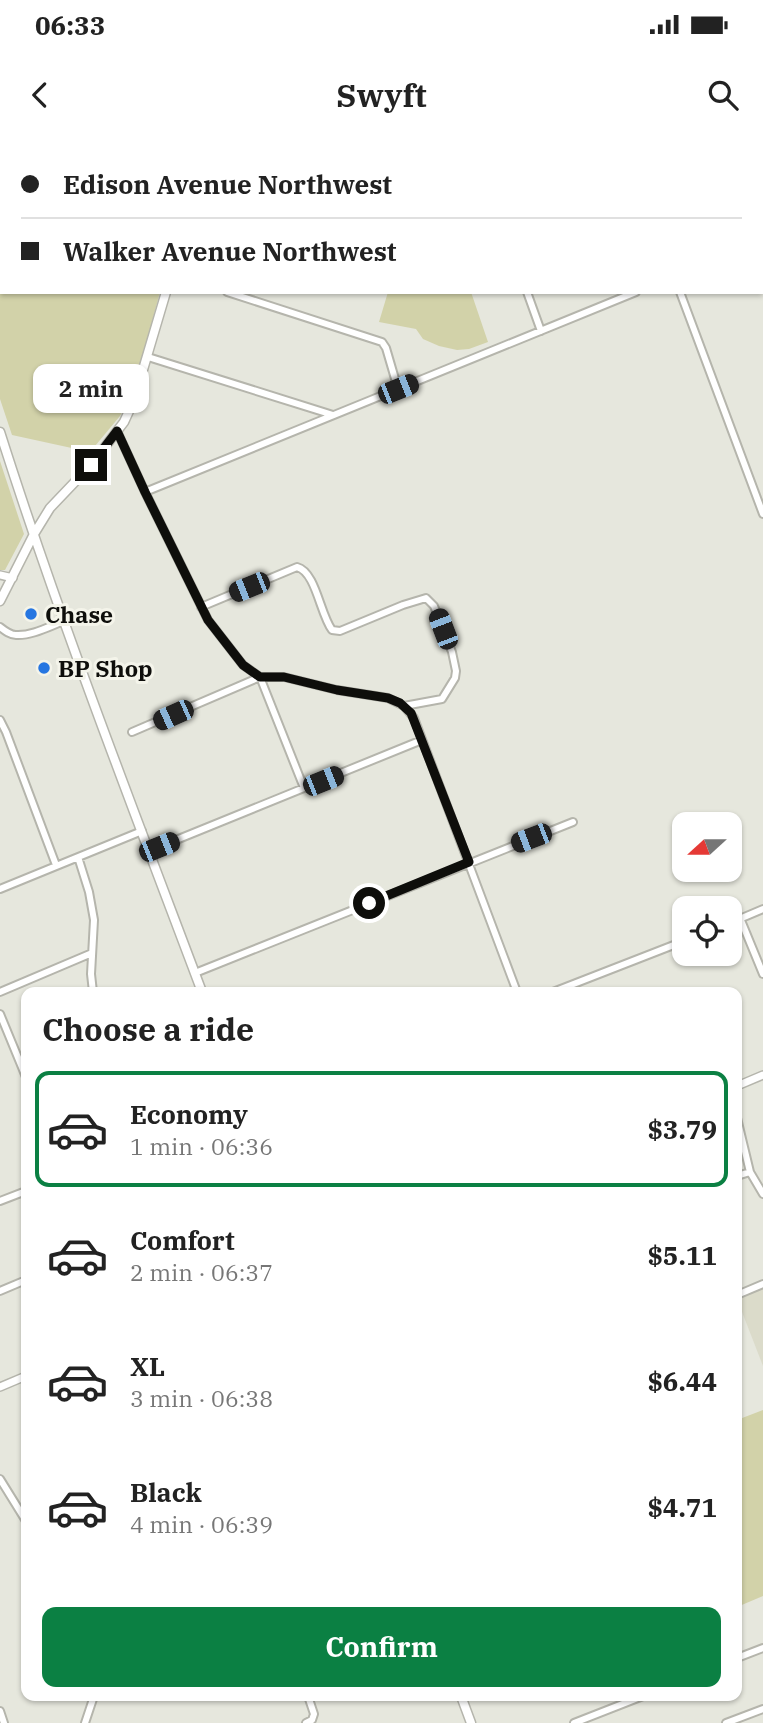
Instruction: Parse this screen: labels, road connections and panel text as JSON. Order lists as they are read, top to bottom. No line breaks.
{"places":["Chase","BP Shop"],"north":"left","page":{"status":"06:33","header":"Swyft","banner":["Edison Avenue Northwest","Walker Avenue Northwest"],"bubble":"2 min","heading":"Choose a ride","list":[{"name":"Economy","note":"1 min · 06:36","value":"$3.79"},{"name":"Comfort","note":"2 min · 06:37","value":"$5.11"},{"name":"XL","note":"3 min · 06:38","value":"$6.44"},{"name":"Black","note":"4 min · 06:39","value":"$4.71"}],"buttons":"Confirm"}}
